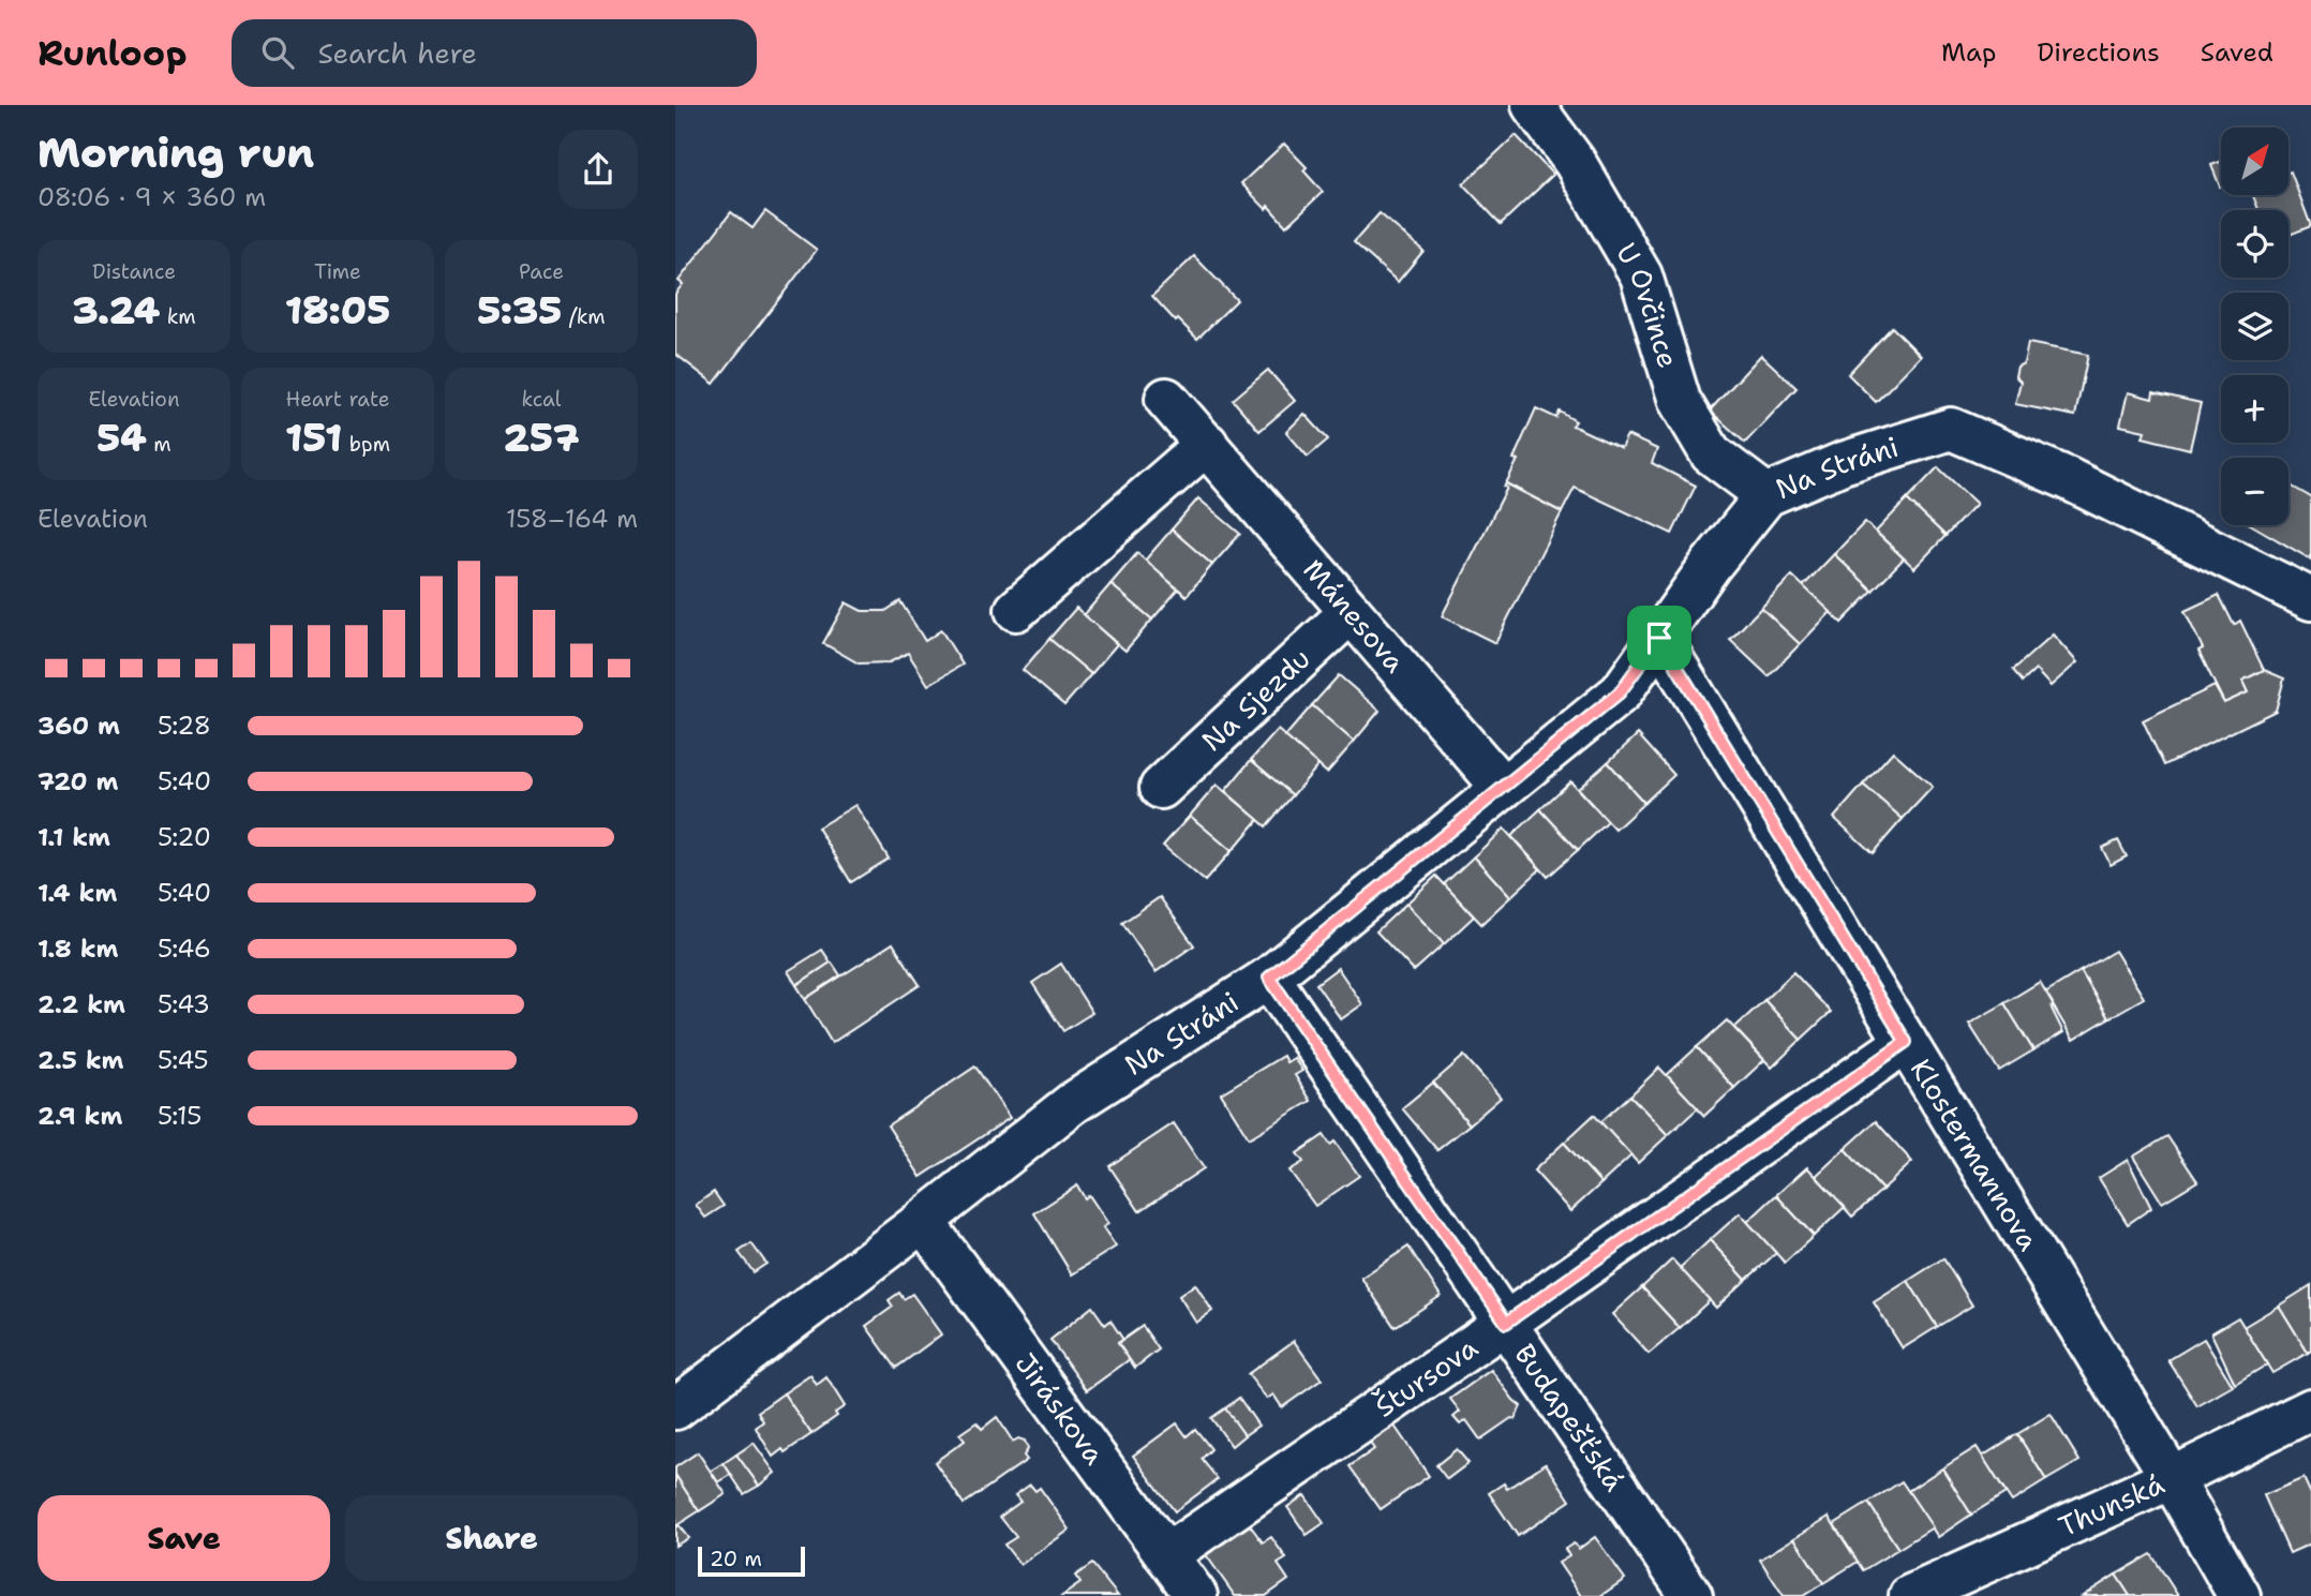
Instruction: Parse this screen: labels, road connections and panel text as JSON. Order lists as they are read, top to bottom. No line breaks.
{"streets":{"street":["U Ovčince","Na Stráni","Mánesova","Na Sjezdu","Klostermannova","Štursova","Jiráskova","Budapešťská","Thunská"]},"crossings":[["U Ovčince","Na Stráni"],["Na Stráni","Mánesova"],["Na Stráni","Klostermannova"],["Na Stráni","Jiráskova"],["Na Stráni","Budapešťská"],["Mánesova","Na Sjezdu"],["Klostermannova","Štursova"],["Klostermannova","Thunská"],["Štursova","Jiráskova"],["Štursova","Budapešťská"]],"scale_bar":"20 m","north":"top right","page":{"header":"Runloop","search":"Search here","nav":["Map","Directions","Saved"],"heading":["Morning run","08:06 · 9 × 360 m"],"map_buttons":["+","−"],"stats":[["Distance","3.24 km"],["Time","18:05"],["Pace","5:35 /km"],["Elevation","54 m"],["Heart rate","151 bpm"],["kcal","257"]],"chart":["Elevation","158–164 m"],"list":[{"name":"360 m","note":"5:28"},{"name":"720 m","note":"5:40"},{"name":"1.1 km","note":"5:20"},{"name":"1.4 km","note":"5:40"},{"name":"1.8 km","note":"5:46"},{"name":"2.2 km","note":"5:43"},{"name":"2.5 km","note":"5:45"},{"name":"2.9 km","note":"5:15"}],"buttons":["Save","Share"],"scale":"20 m"}}
